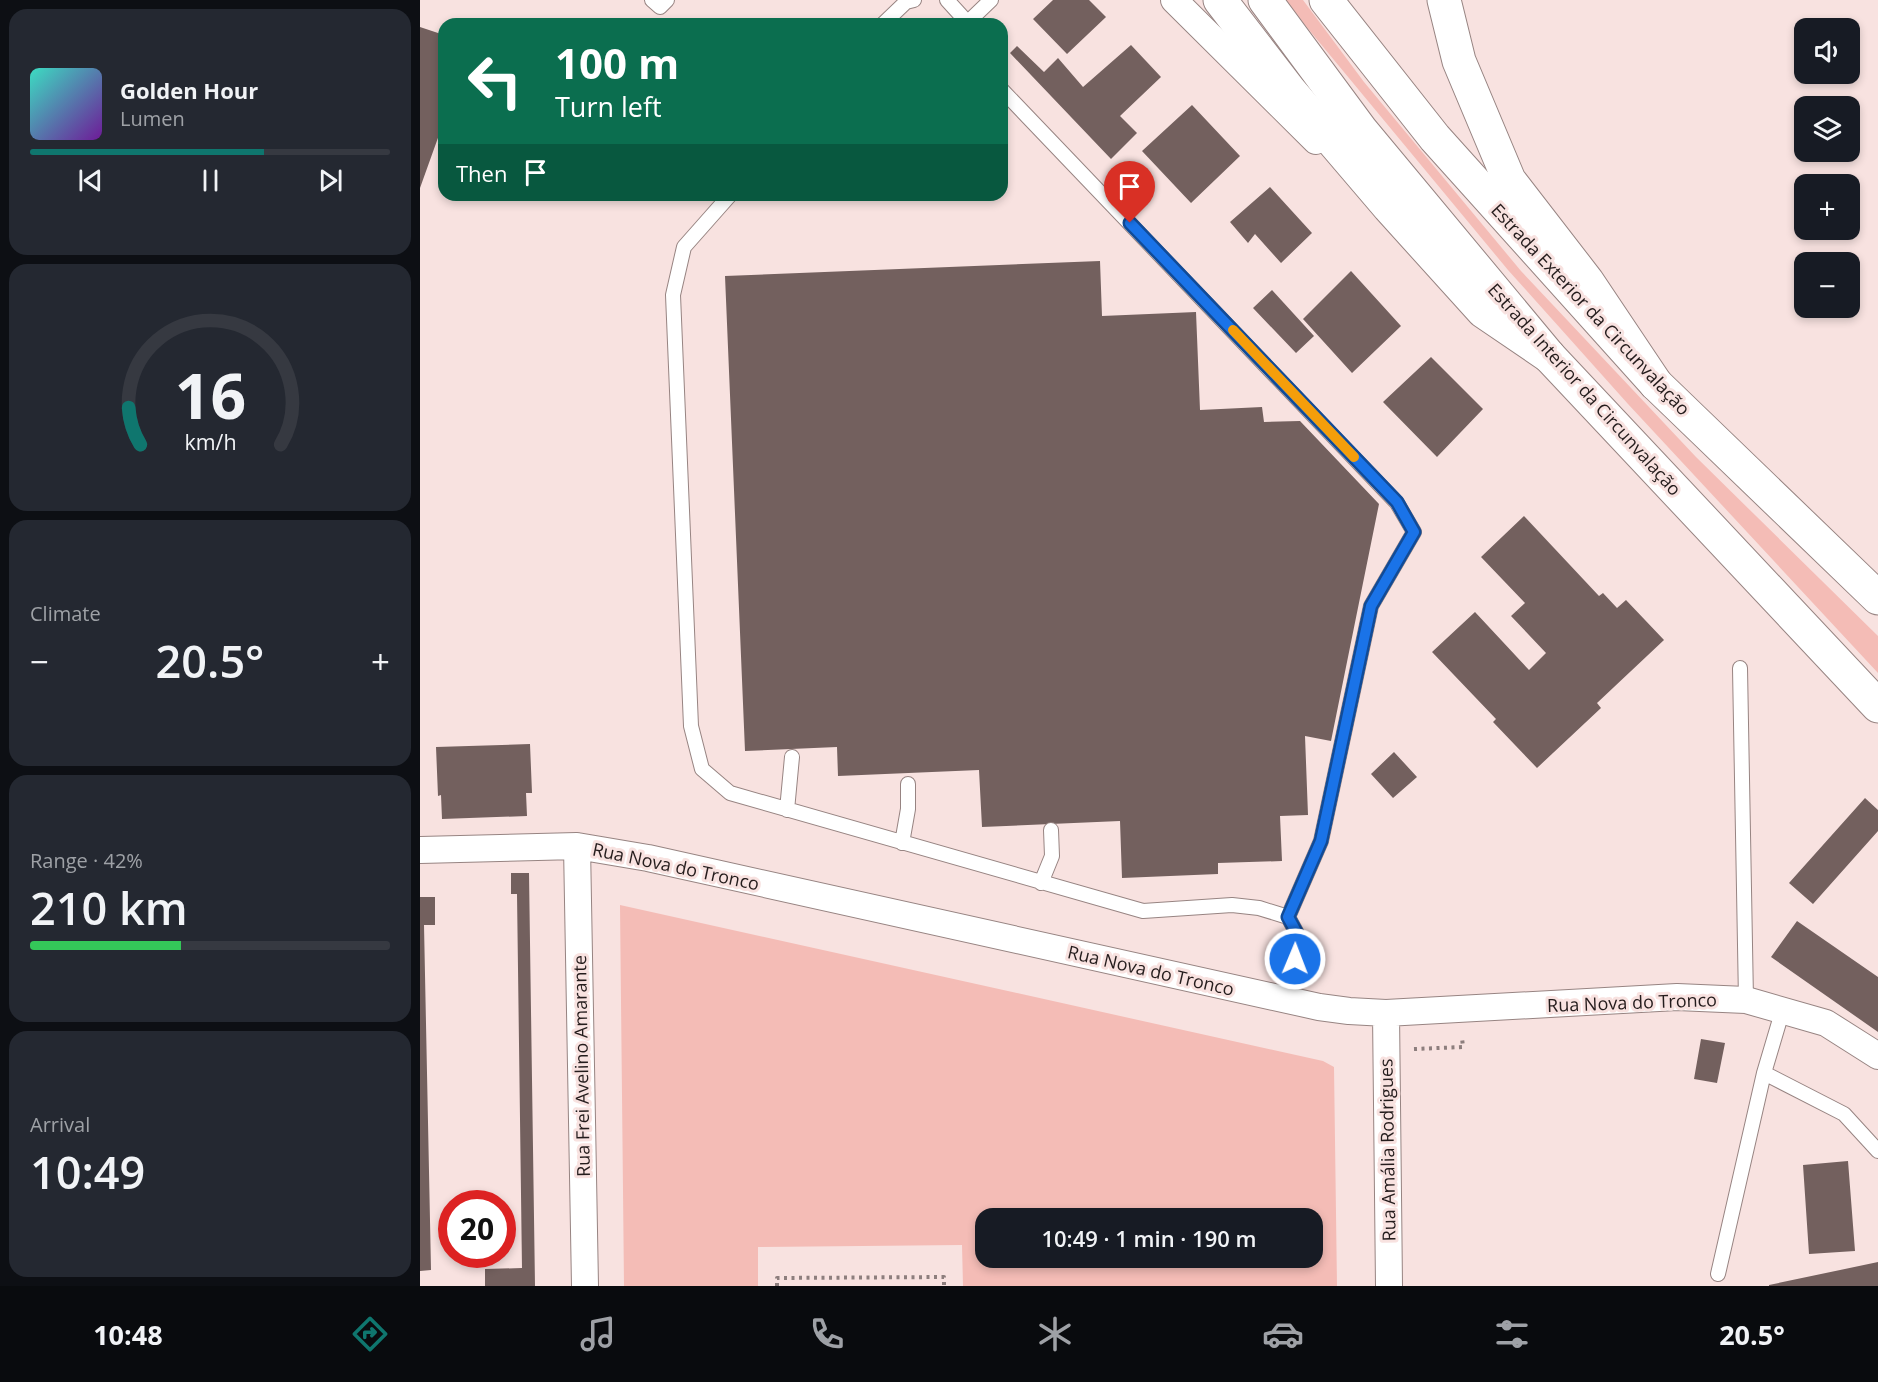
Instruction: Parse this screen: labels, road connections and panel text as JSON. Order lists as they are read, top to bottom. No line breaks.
{"streets":{"main road":["Estrada Exterior da Circunvalação","Estrada Interior da Circunvalação"],"street":["Rua Nova do Tronco","Rua Frei Avelino Amarante","Rua Amália Rodrigues"]},"crossings":[["Rua Nova do Tronco","Rua Frei Avelino Amarante"],["Rua Nova do Tronco","Rua Amália Rodrigues"]],"page":{"map_buttons":["+","−"],"turn":["100 m","Turn left"],"song":["Golden Hour","Lumen"],"then":"Then","tile":["Climate",["Range · 42%","210 km"],["Arrival","10:49"]],"heat":["−","20.5°","+"],"limit":"20","trip":"10:49 · 1 min · 190 m","tabs":["10:48","20.5°"],"gauge":["16","km/h"]}}
